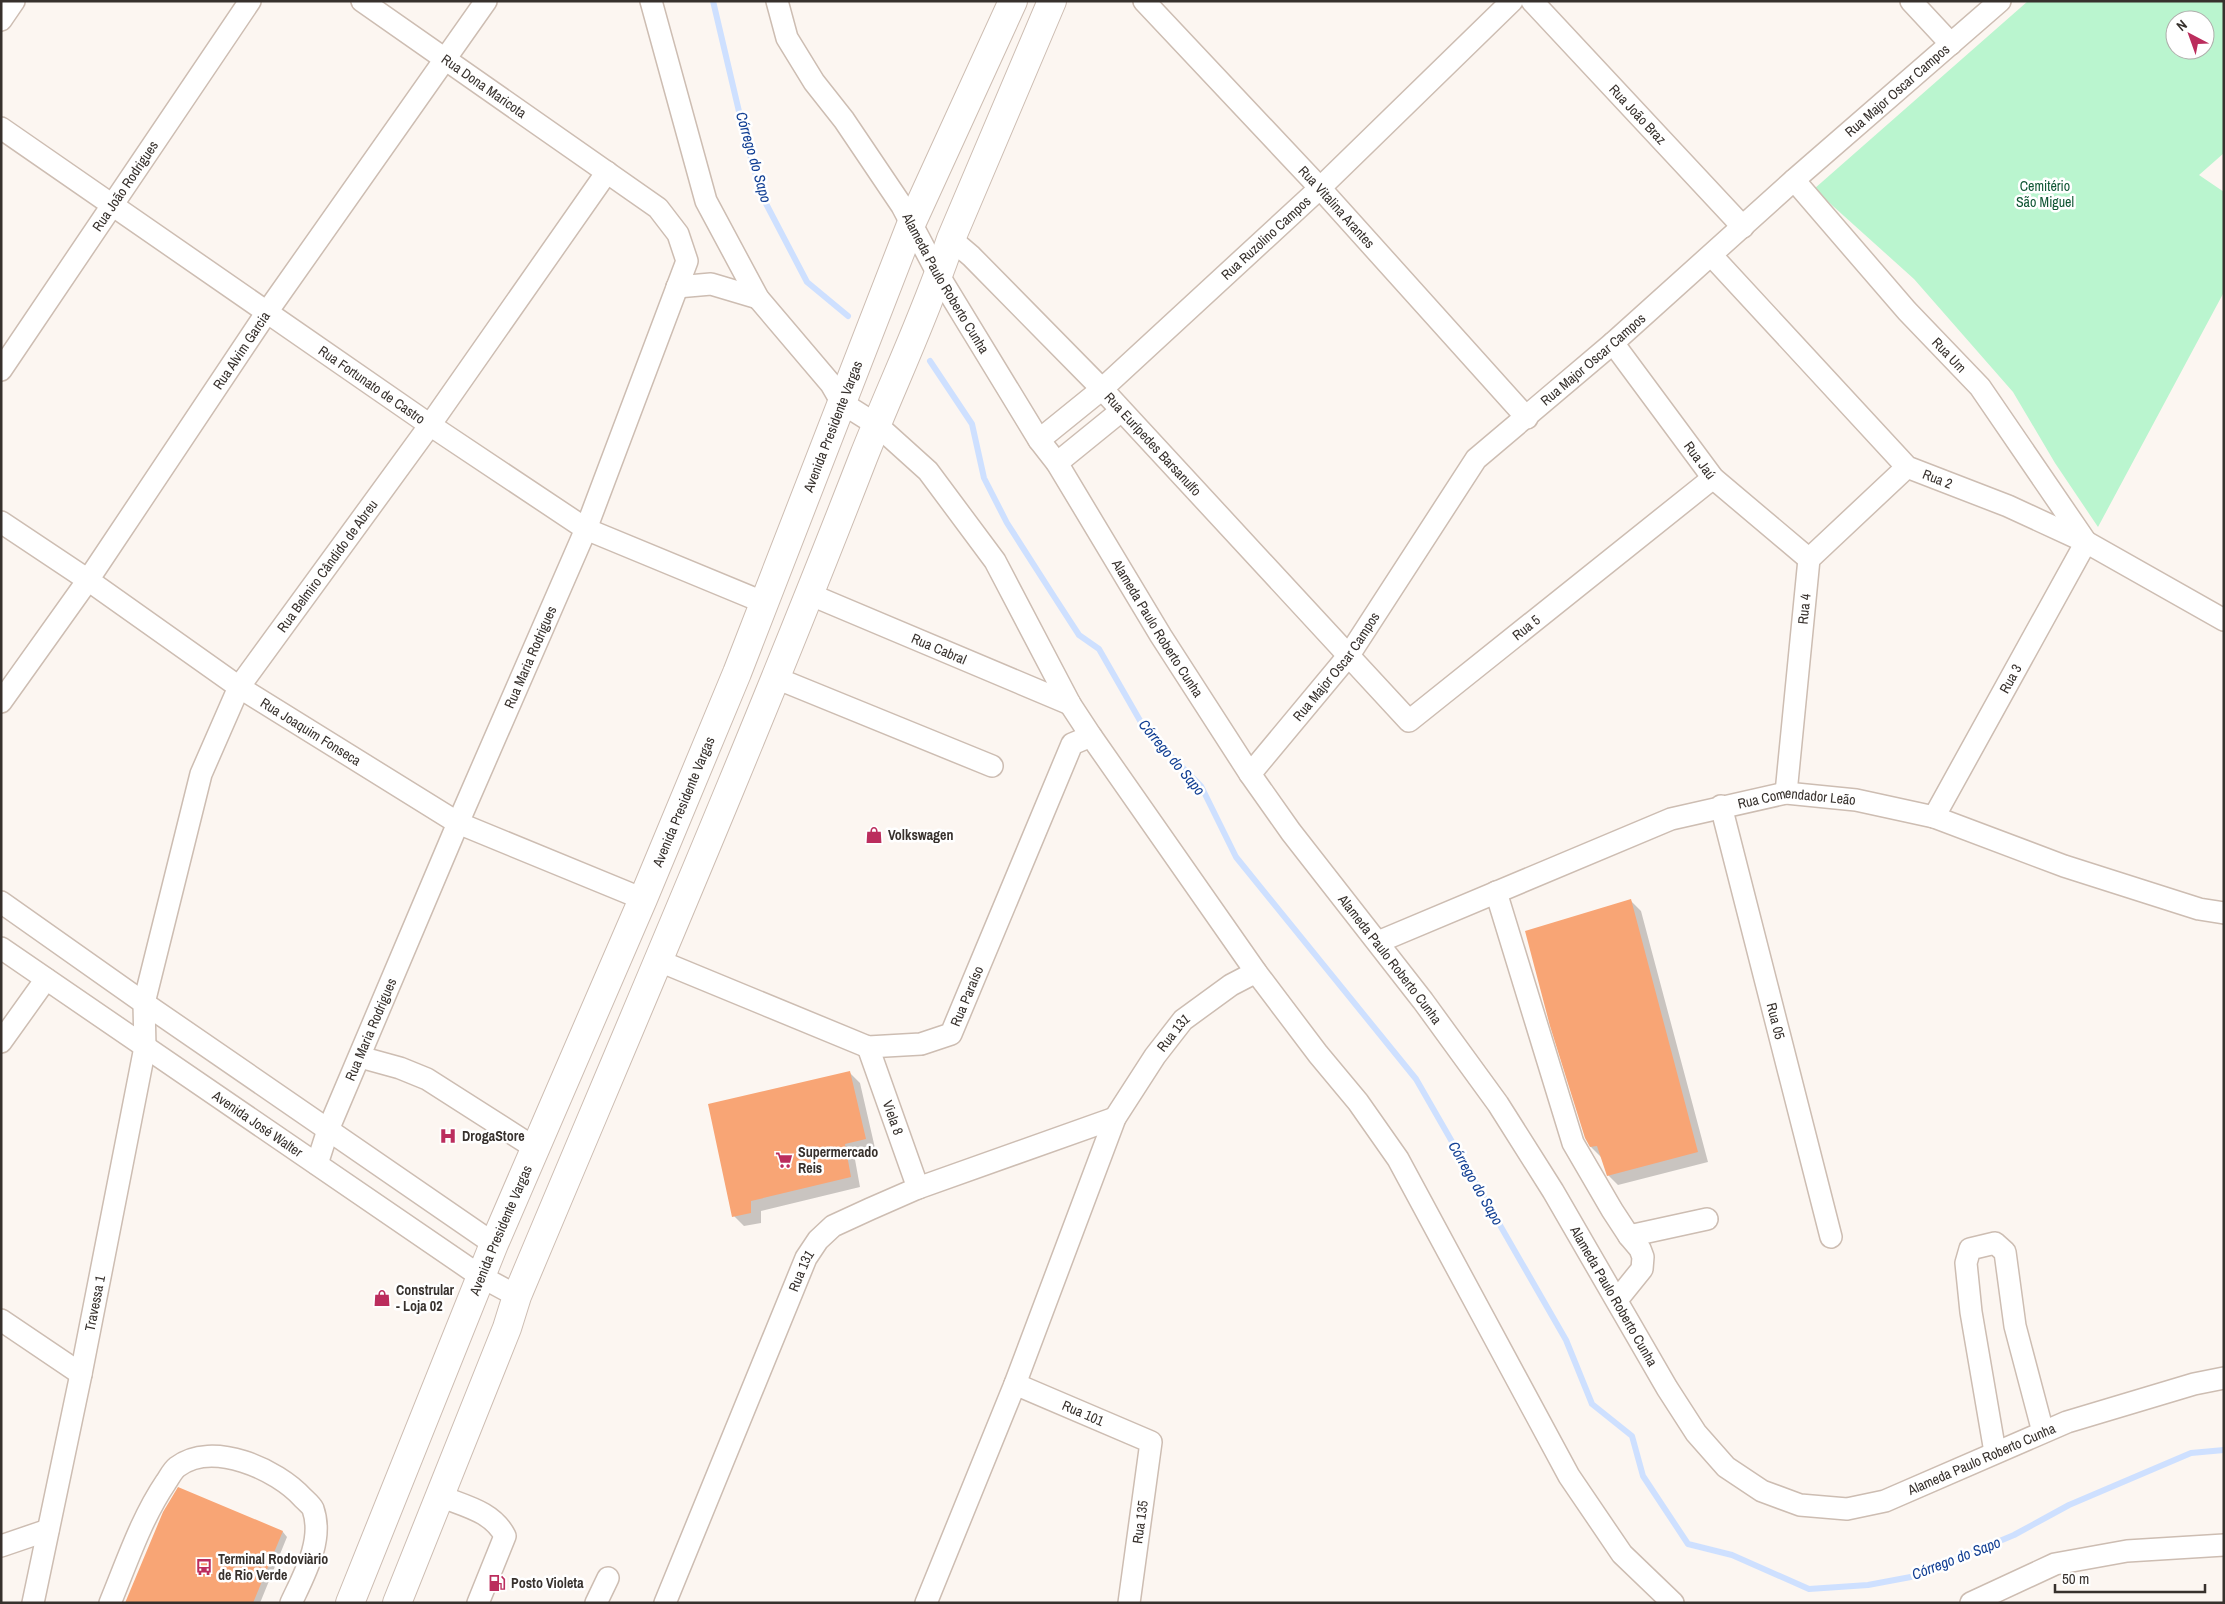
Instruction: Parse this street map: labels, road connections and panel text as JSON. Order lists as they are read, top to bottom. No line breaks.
{"streets":{"main road":["Avenida Presidente Vargas"],"street":["Rua Dona Maricota","Rua Major Oscar Campos","Rua João Braz","Rua João Rodrigues","Rua Vitalina Arantes","Rua Ruzolino Campos","Alameda Paulo Roberto Cunha","Rua Alvim Garcia","Rua Um","Rua Fortunato de Castro","Rua Eurípedes Barsanulfo","Rua Jaú","Rua 2","Rua Belmiro Cândido de Abreu","Rua 4","Rua 5","Rua Cabral","Rua Maria Rodrigues","Rua 3","Rua Joaquim Fonseca","Rua Comendador Leão","Rua Paraíso","Rua 05","Rua 131","Viela 8","Avenida José Walter","Travessa 1","Rua 101","Rua 135"]},"crossings":[["Rua Dona Maricota","Rua Alvim Garcia"],["Rua Dona Maricota","Rua Belmiro Cândido de Abreu"],["Rua Dona Maricota","Rua Maria Rodrigues"],["Rua Major Oscar Campos","Rua João Braz"],["Rua Major Oscar Campos","Rua Vitalina Arantes"],["Rua Major Oscar Campos","Alameda Paulo Roberto Cunha"],["Rua Major Oscar Campos","Rua Um"],["Rua Major Oscar Campos","Rua Eurípedes Barsanulfo"],["Rua Major Oscar Campos","Rua Jaú"],["Rua Major Oscar Campos","Rua 2"],["Rua Major Oscar Campos","Rua 5"],["Rua João Rodrigues","Rua Fortunato de Castro"],["Rua Vitalina Arantes","Rua Ruzolino Campos"],["Rua Ruzolino Campos","Alameda Paulo Roberto Cunha"],["Rua Ruzolino Campos","Rua Eurípedes Barsanulfo"],["Alameda Paulo Roberto Cunha","Avenida Presidente Vargas"],["Alameda Paulo Roberto Cunha","Rua Comendador Leão"],["Rua Alvim Garcia","Rua Fortunato de Castro"],["Rua Alvim Garcia","Rua Joaquim Fonseca"],["Rua Um","Rua 2"],["Rua Um","Rua 3"],["Rua Fortunato de Castro","Avenida Presidente Vargas"],["Rua Fortunato de Castro","Rua Belmiro Cândido de Abreu"],["Rua Fortunato de Castro","Rua Maria Rodrigues"],["Avenida Presidente Vargas","Rua Joaquim Fonseca"],["Avenida Presidente Vargas","Avenida José Walter"],["Rua Eurípedes Barsanulfo","Rua 5"],["Rua Jaú","Rua 4"],["Rua Jaú","Rua 5"],["Rua 2","Rua 3"],["Rua Belmiro Cândido de Abreu","Rua Maria Rodrigues"],["Rua Belmiro Cândido de Abreu","Rua Joaquim Fonseca"],["Rua Belmiro Cândido de Abreu","Travessa 1"],["Rua 4","Rua Comendador Leão"],["Rua Maria Rodrigues","Rua Joaquim Fonseca"],["Rua Maria Rodrigues","Avenida José Walter"],["Rua 3","Rua Comendador Leão"],["Rua Comendador Leão","Rua 05"],["Rua Paraíso","Viela 8"],["Rua 131","Viela 8"],["Rua 131","Rua 101"],["Avenida José Walter","Travessa 1"],["Rua 101","Rua 135"]],"water":["Córrego do Sapo"],"parks":["Cemitério São Miguel"],"places":{"shop":["Volkswagen","Constrular - Loja 02"],"hospital":["DrogaStore"],"supermarket":["Supermercado Reis"],"bus stop":["Terminal Rodoviàrio de Rio Verde"],"fuel station":["Posto Violeta"]},"scale_bar":"50 m","north":"top left"}
